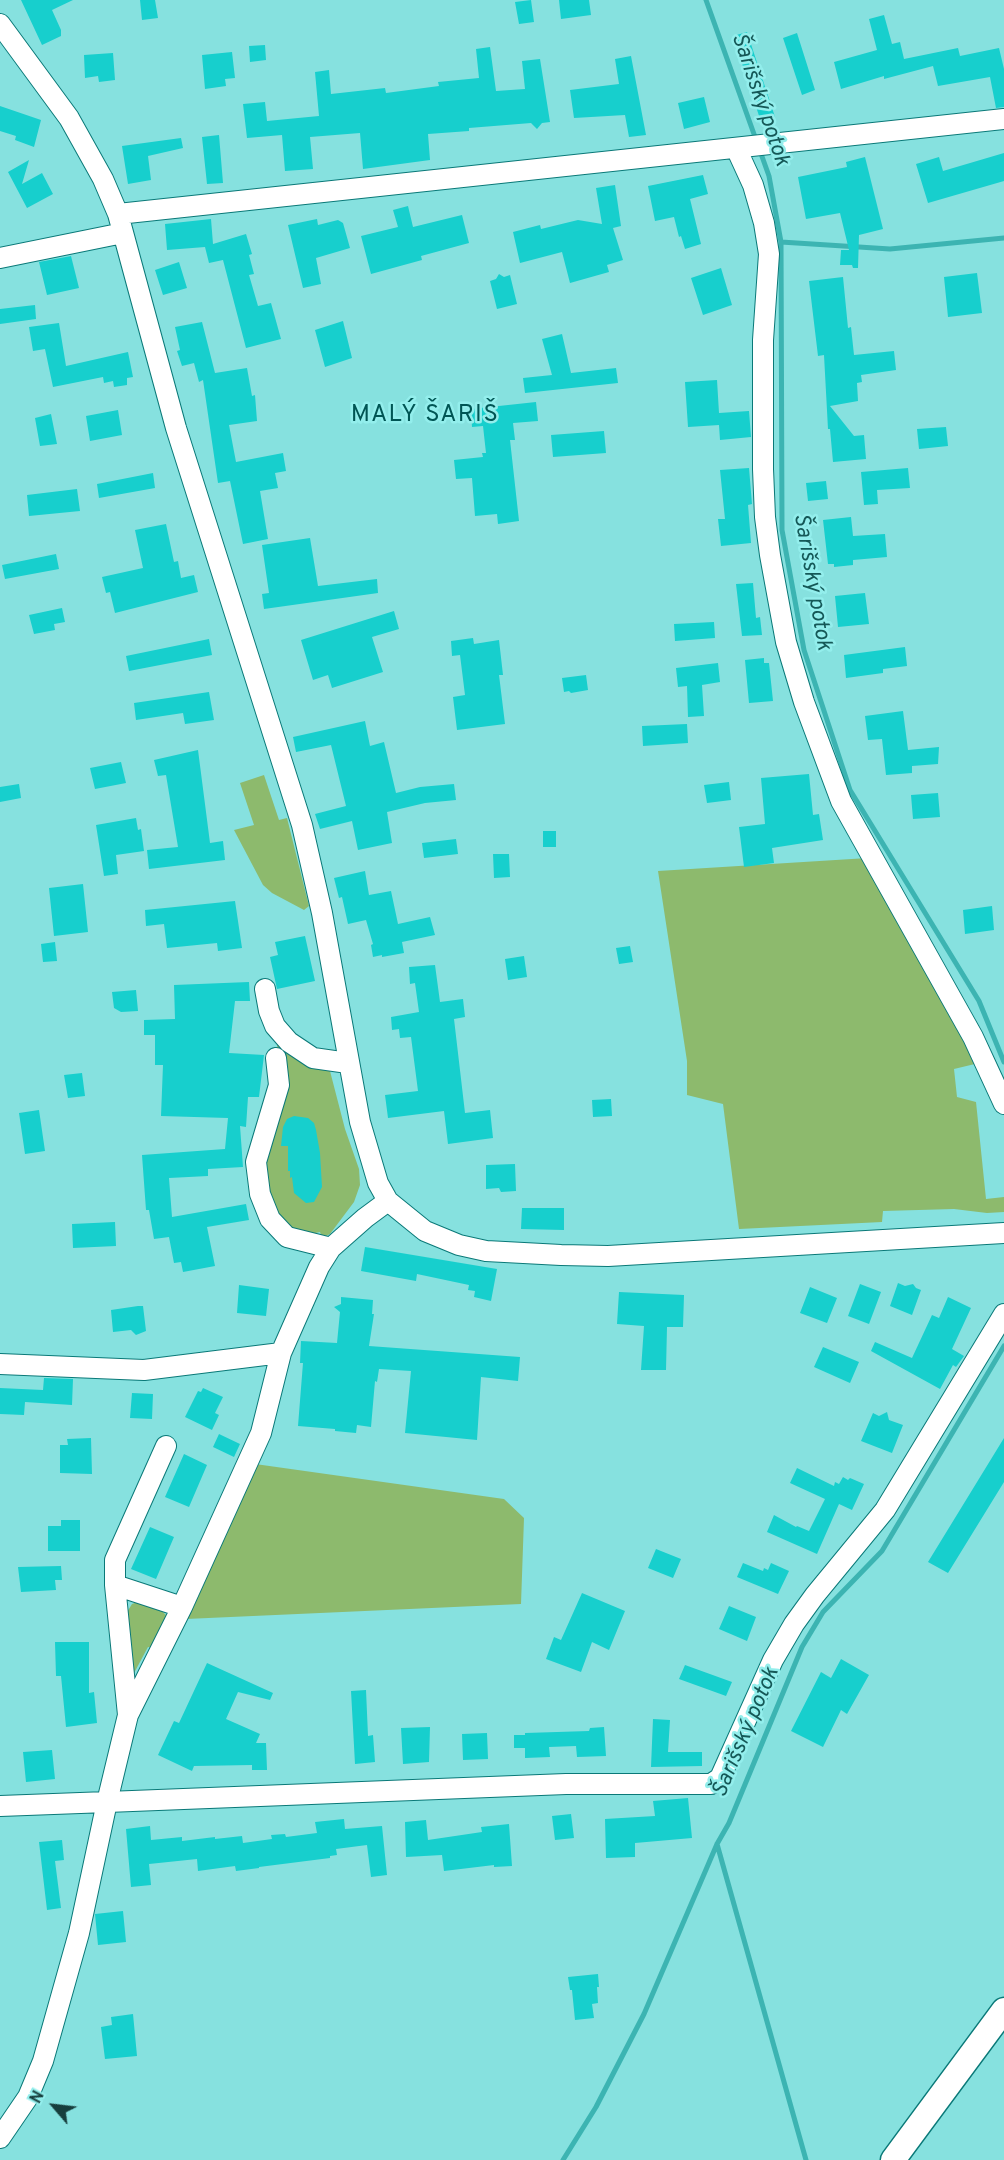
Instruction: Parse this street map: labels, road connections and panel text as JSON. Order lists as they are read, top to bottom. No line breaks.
{"districts":["MALÝ ŠARIŠ"],"water":["Šarišský potok"],"north":"top left"}
